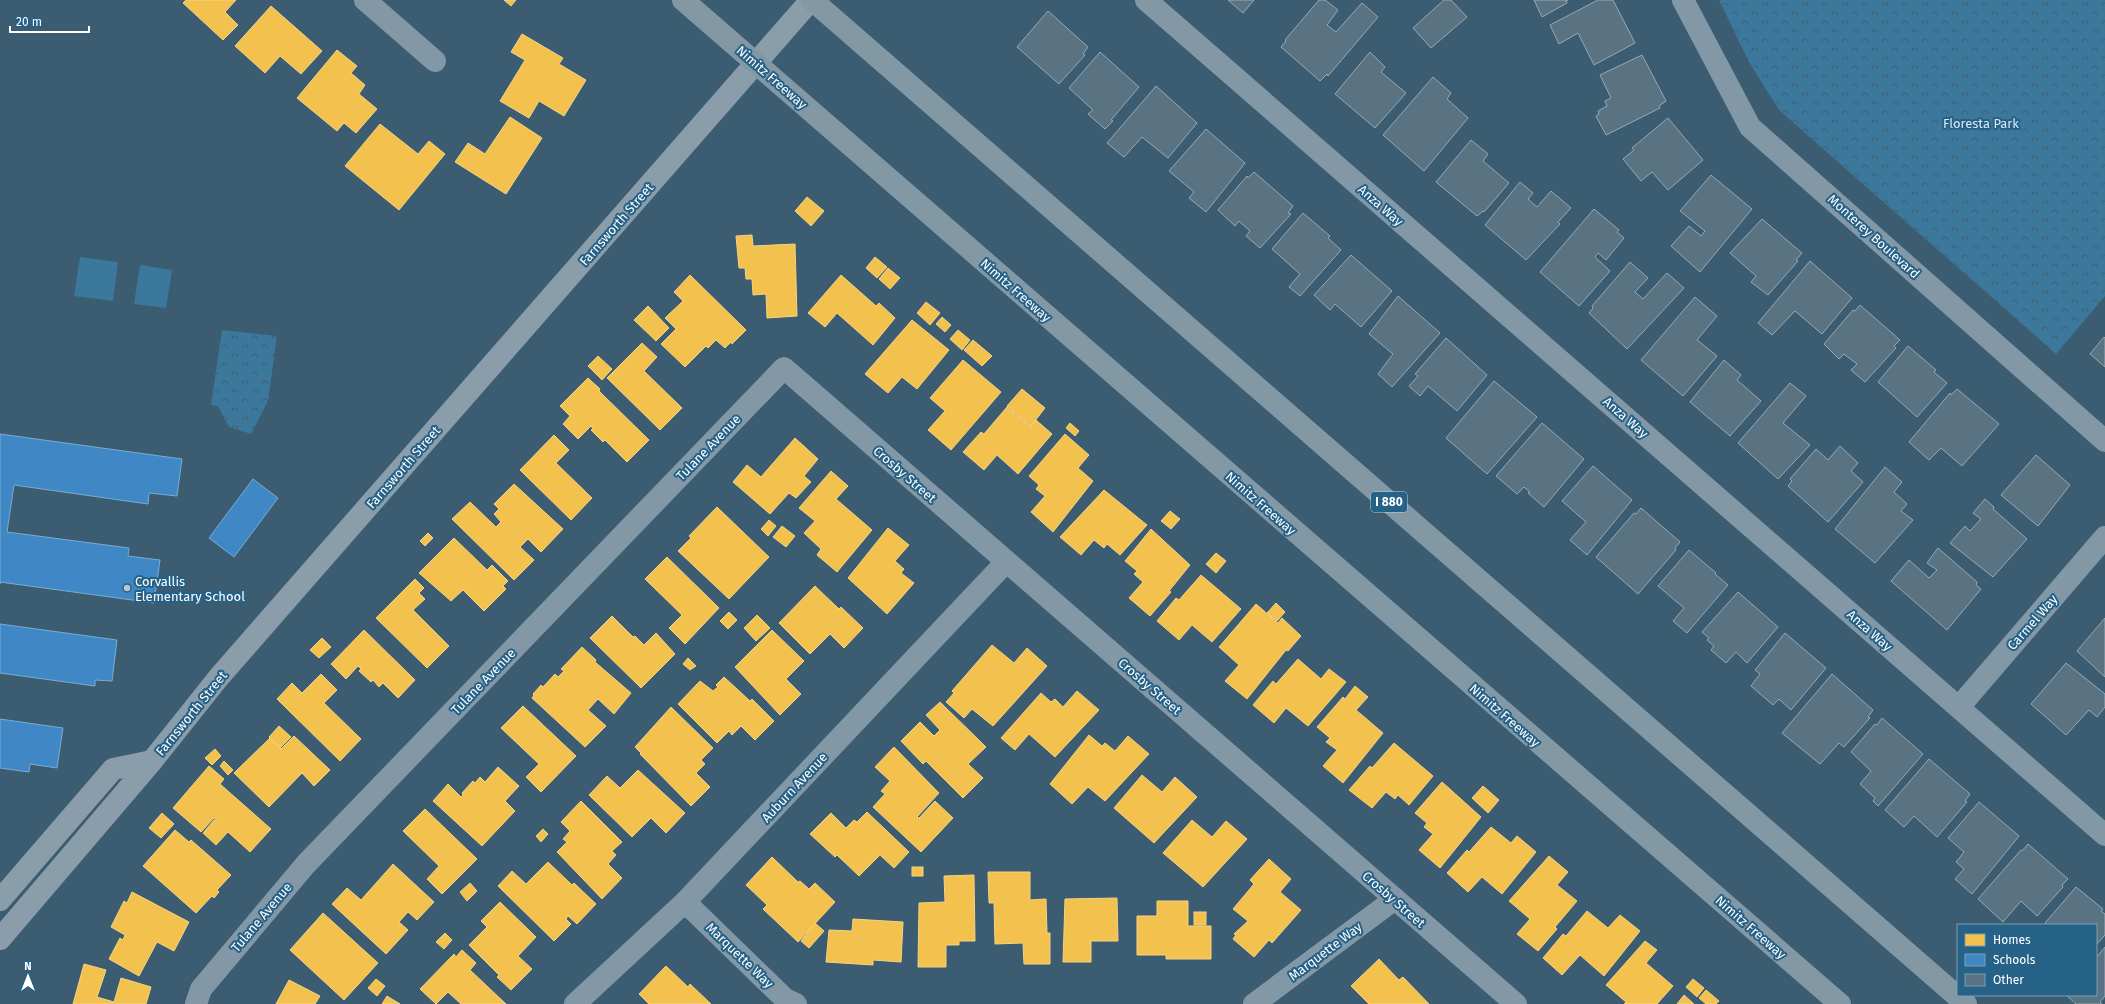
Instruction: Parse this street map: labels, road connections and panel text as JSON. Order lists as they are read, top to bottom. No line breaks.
{"streets":{"highway":["Nimitz Freeway","I 880"],"street":["Anza Way","Farnsworth Street","Monterey Boulevard","Tulane Avenue","Crosby Street","Carmel Way","Auburn Avenue","Marquette Way"]},"crossings":[["Anza Way","Carmel Way"],["Farnsworth Street","I 880"],["Tulane Avenue","Crosby Street"],["Crosby Street","Auburn Avenue"],["Crosby Street","Marquette Way"],["Auburn Avenue","Marquette Way"]],"parks":["Floresta Park"],"places":["Corvallis Elementary School"],"legend":["Homes","Schools","Other"],"scale_bar":"20 m","north":"top"}
